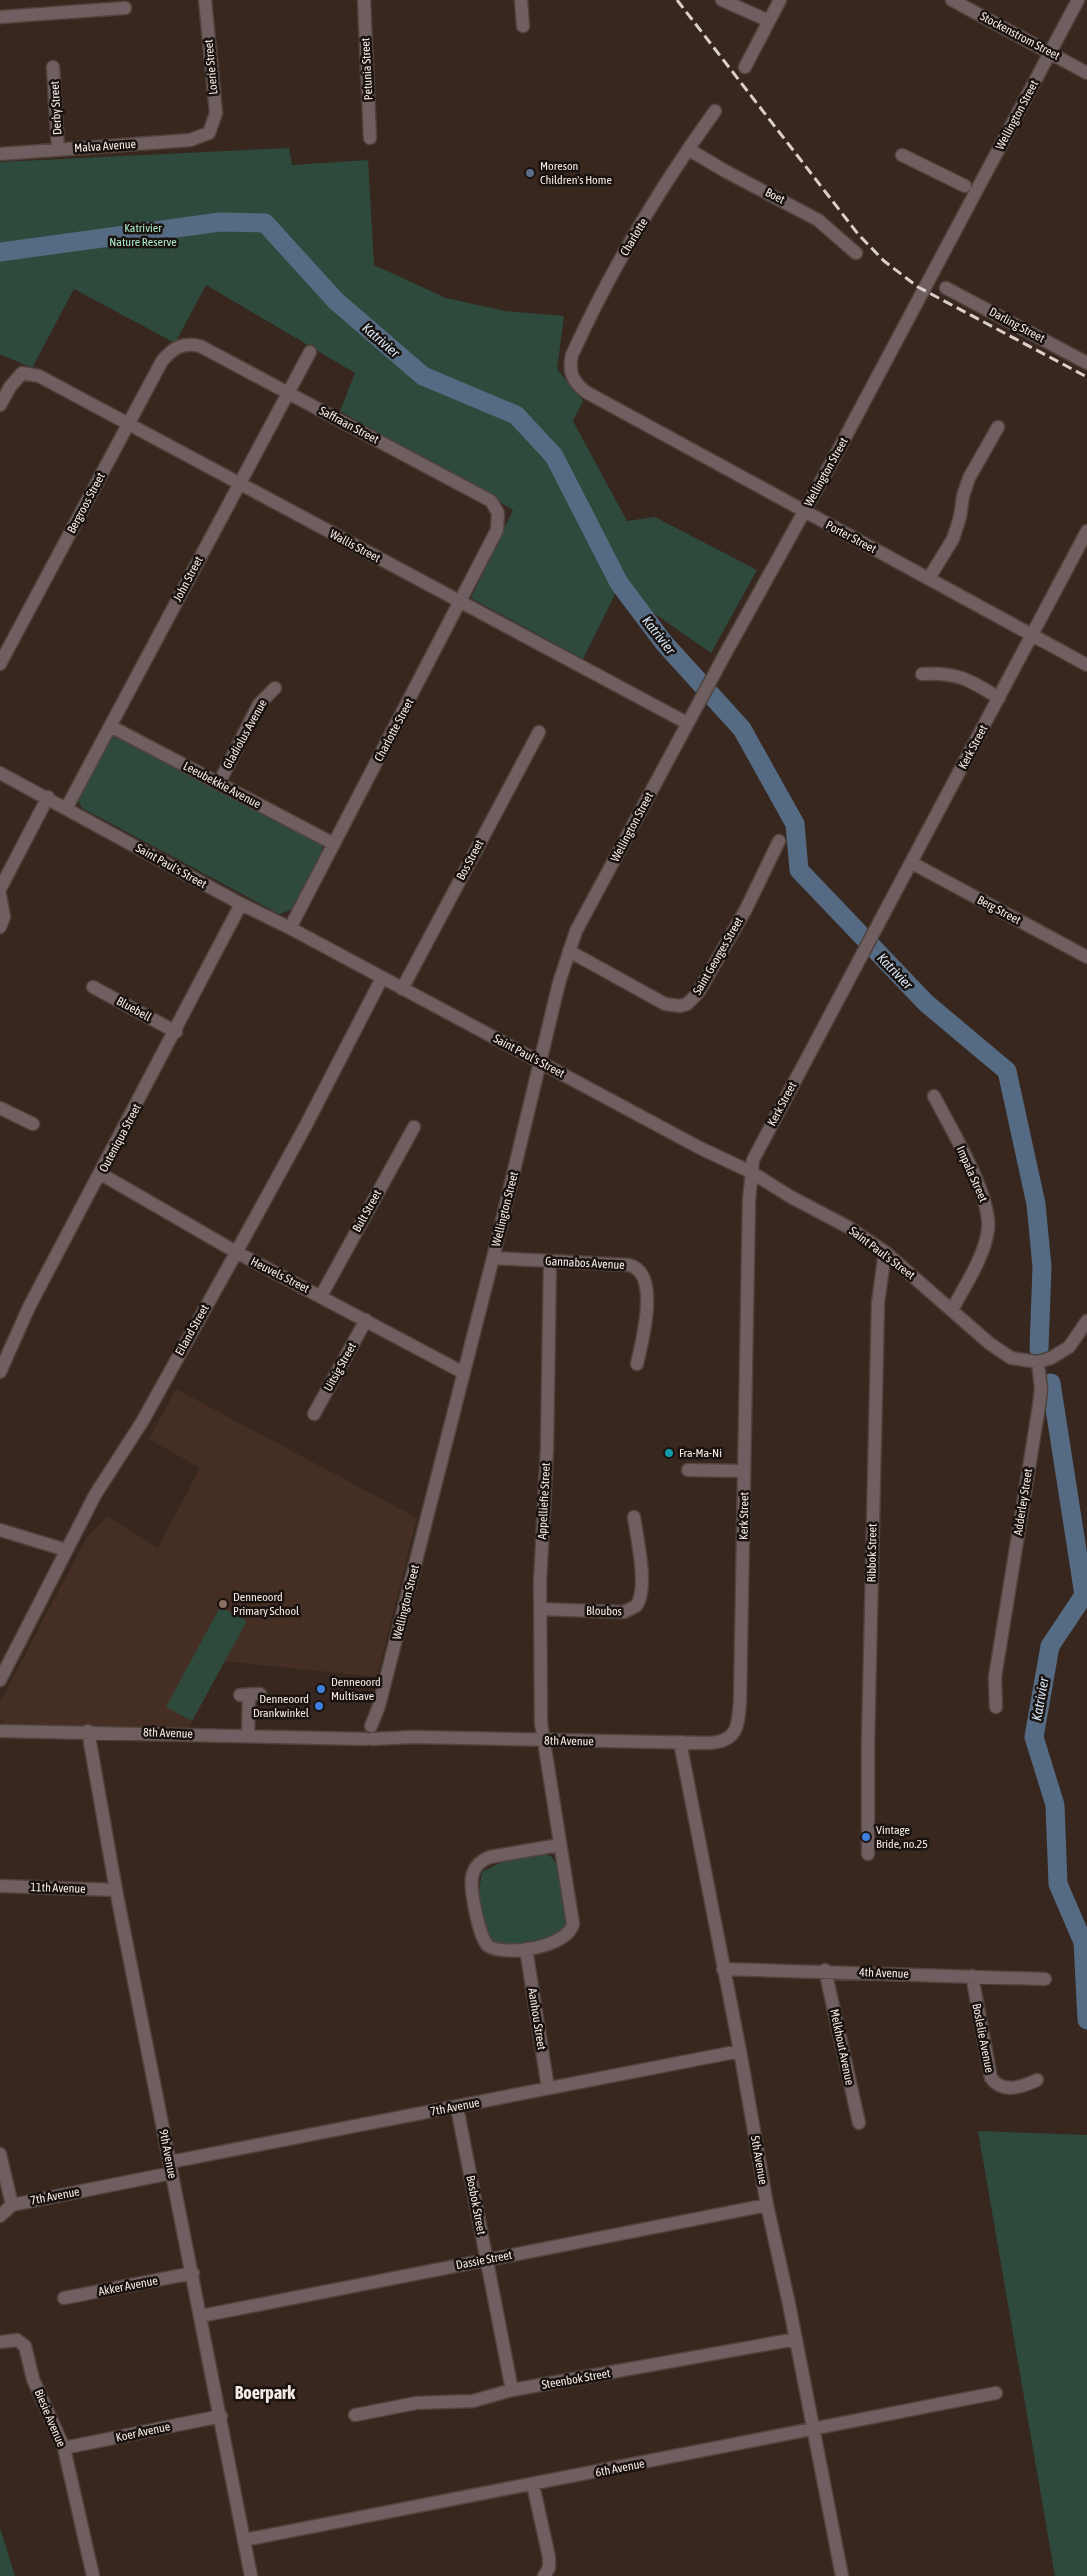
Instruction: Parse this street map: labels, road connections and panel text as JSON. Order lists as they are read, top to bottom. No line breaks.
{"streets":{"street":["Stockenstrom Street","Loerie Street","Petunia Street","Derby Street","Wellington Street","Malva Avenue","Boet","Charlotte","Darling Street","Saffraan Street","Bergroos Street","Porter Street","Wallis Street","John Street","Charlotte Street","Gladiolus Avenue","Kerk Street","Leeubekkie Avenue","Bos Street","Saint Paul's Street","Berg Street","Saint Georges Street","Bluebell","Outeniqua Street","Impala Street","Bult Street","Gannabos Avenue","Heuvels Street","Eiland Street","Uitsig Street","Appelliefie Street","Adderley Street","Ribbok Street","Bloubos","8th Avenue","11th Avenue","4th Avenue","Aanhou Street","Boslelie Avenue","Melkhout Avenue","7th Avenue","9th Avenue","5th Avenue","Bosbok Street","Dassie Street","Akker Avenue","Steenbok Street","Biesie Avenue","Koer Avenue","6th Avenue"]},"crossings":[["Stockenstrom Street","Wellington Street"],["Loerie Street","Malva Avenue"],["Derby Street","Malva Avenue"],["Wellington Street","Porter Street"],["Wellington Street","Wallis Street"],["Wellington Street","Saint Paul's Street"],["Wellington Street","Saint Georges Street"],["Wellington Street","Gannabos Avenue"],["Wellington Street","Heuvels Street"],["Wellington Street","8th Avenue"],["Boet","Charlotte"],["Charlotte","Porter Street"],["Saffraan Street","Bergroos Street"],["Saffraan Street","John Street"],["Saffraan Street","Charlotte Street"],["Bergroos Street","Wallis Street"],["Porter Street","Kerk Street"],["Wallis Street","John Street"],["Wallis Street","Charlotte Street"],["John Street","Leeubekkie Avenue"],["John Street","Saint Paul's Street"],["Charlotte Street","Leeubekkie Avenue"],["Charlotte Street","Saint Paul's Street"],["Gladiolus Avenue","Leeubekkie Avenue"],["Kerk Street","Saint Paul's Street"],["Kerk Street","Berg Street"],["Kerk Street","8th Avenue"],["Bos Street","Saint Paul's Street"],["Saint Paul's Street","Outeniqua Street"],["Saint Paul's Street","Impala Street"],["Saint Paul's Street","Eiland Street"],["Saint Paul's Street","Adderley Street"],["Saint Paul's Street","Ribbok Street"],["Bluebell","Outeniqua Street"],["Outeniqua Street","Heuvels Street"],["Bult Street","Heuvels Street"],["Gannabos Avenue","Appelliefie Street"],["Heuvels Street","Eiland Street"],["Heuvels Street","Uitsig Street"],["Appelliefie Street","Bloubos"],["Appelliefie Street","8th Avenue"],["8th Avenue","9th Avenue"],["8th Avenue","5th Avenue"],["11th Avenue","9th Avenue"],["4th Avenue","Boslelie Avenue"],["4th Avenue","Melkhout Avenue"],["4th Avenue","5th Avenue"],["Aanhou Street","7th Avenue"],["7th Avenue","9th Avenue"],["7th Avenue","5th Avenue"],["7th Avenue","Bosbok Street"],["9th Avenue","Dassie Street"],["9th Avenue","Akker Avenue"],["9th Avenue","Koer Avenue"],["9th Avenue","6th Avenue"],["5th Avenue","Dassie Street"],["5th Avenue","Steenbok Street"],["5th Avenue","6th Avenue"],["Bosbok Street","Dassie Street"],["Bosbok Street","Steenbok Street"],["Biesie Avenue","Koer Avenue"]],"districts":["Boerpark"],"water":["Katrivier"],"parks":["Katrivier Nature Reserve"],"places":["Moreson Children's Home","Fra-Ma-Ni","Denneoord Primary School","Denneoord Multisave","Denneoord Drankwinkel","Vintage Bride, no.25"]}
